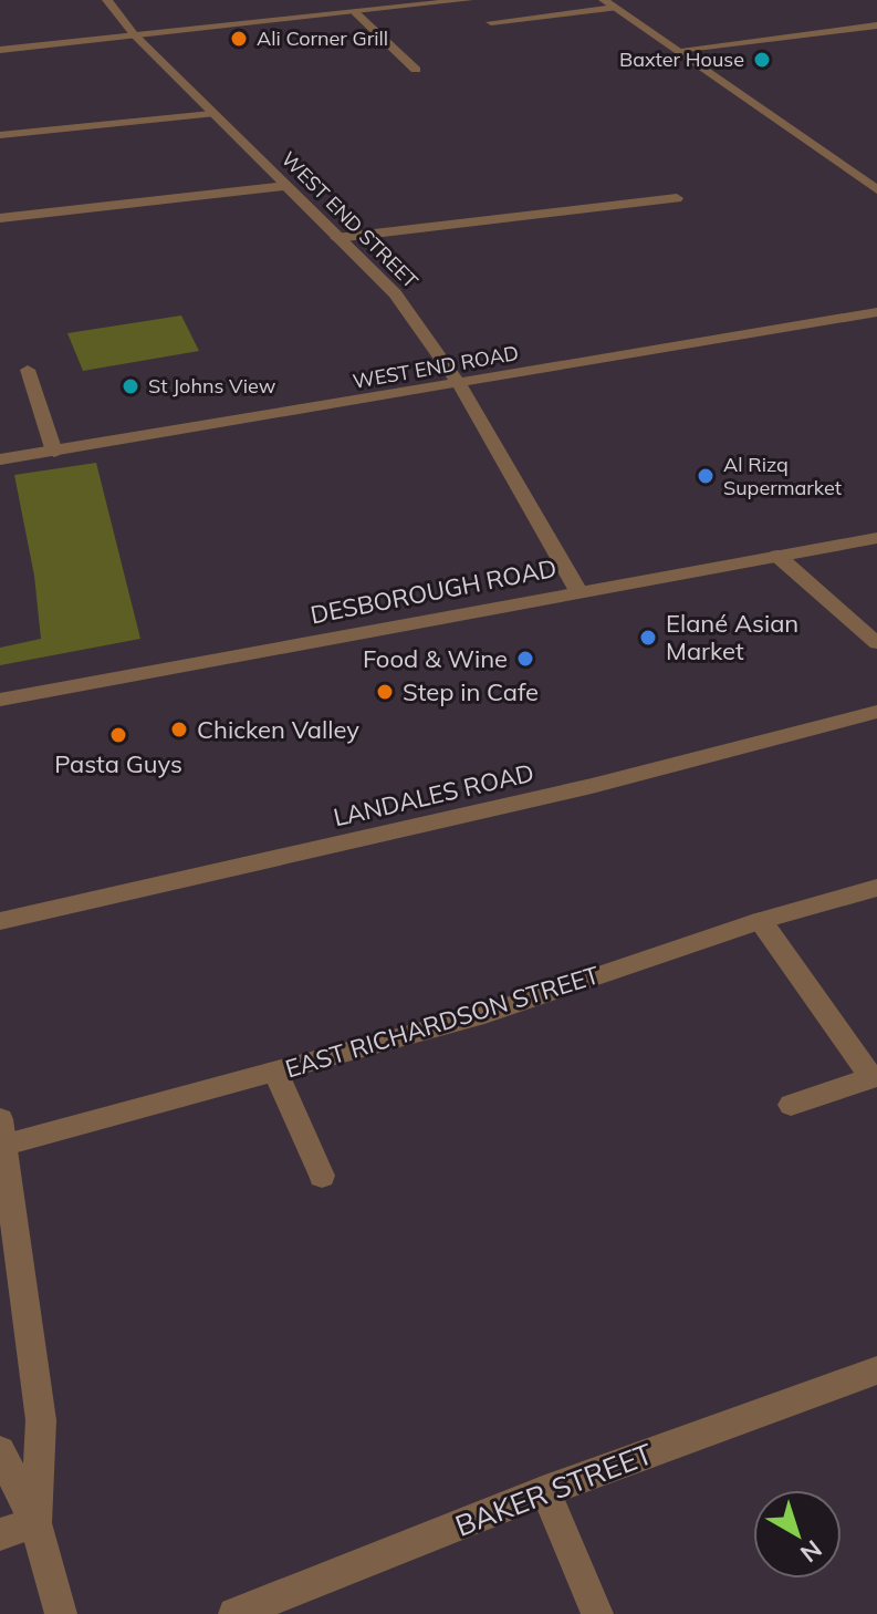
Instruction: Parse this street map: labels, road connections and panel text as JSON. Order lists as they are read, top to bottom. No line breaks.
{"streets":{"street":["WEST END STREET","WEST END ROAD","DESBOROUGH ROAD","LANDALES ROAD","EAST RICHARDSON STREET","BAKER STREET"]},"crossings":[["WEST END STREET","WEST END ROAD"],["WEST END STREET","DESBOROUGH ROAD"]],"places":["Ali Corner Grill","Baxter House","St Johns View","Al Rizq Supermarket","Elané Asian Market","Food & Wine","Step in Cafe","Chicken Valley","Pasta Guys"],"north":"bottom right"}
